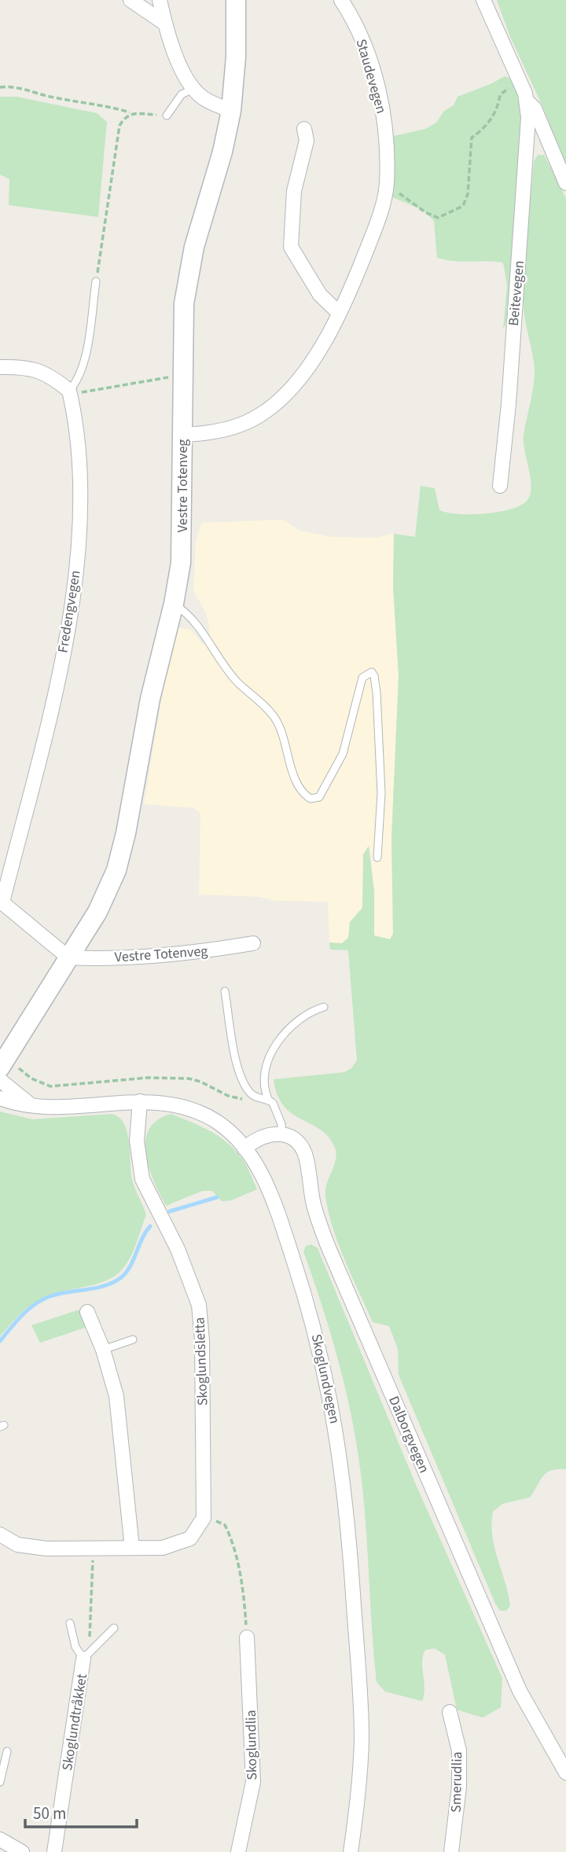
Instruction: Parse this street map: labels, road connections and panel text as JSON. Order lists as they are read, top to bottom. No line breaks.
{"streets":{"street":["Staudevegen","Beitevegen","Vestre Totenveg","Fredengvegen","Skoglundsletta","Skoglundvegen","Dalborgvegen","Skoglundtråkket","Skoglundlia","Smerudlia"]},"crossings":[["Staudevegen","Vestre Totenveg"],["Vestre Totenveg","Fredengvegen"],["Skoglundsletta","Skoglundvegen"]],"scale_bar":"50 m"}
